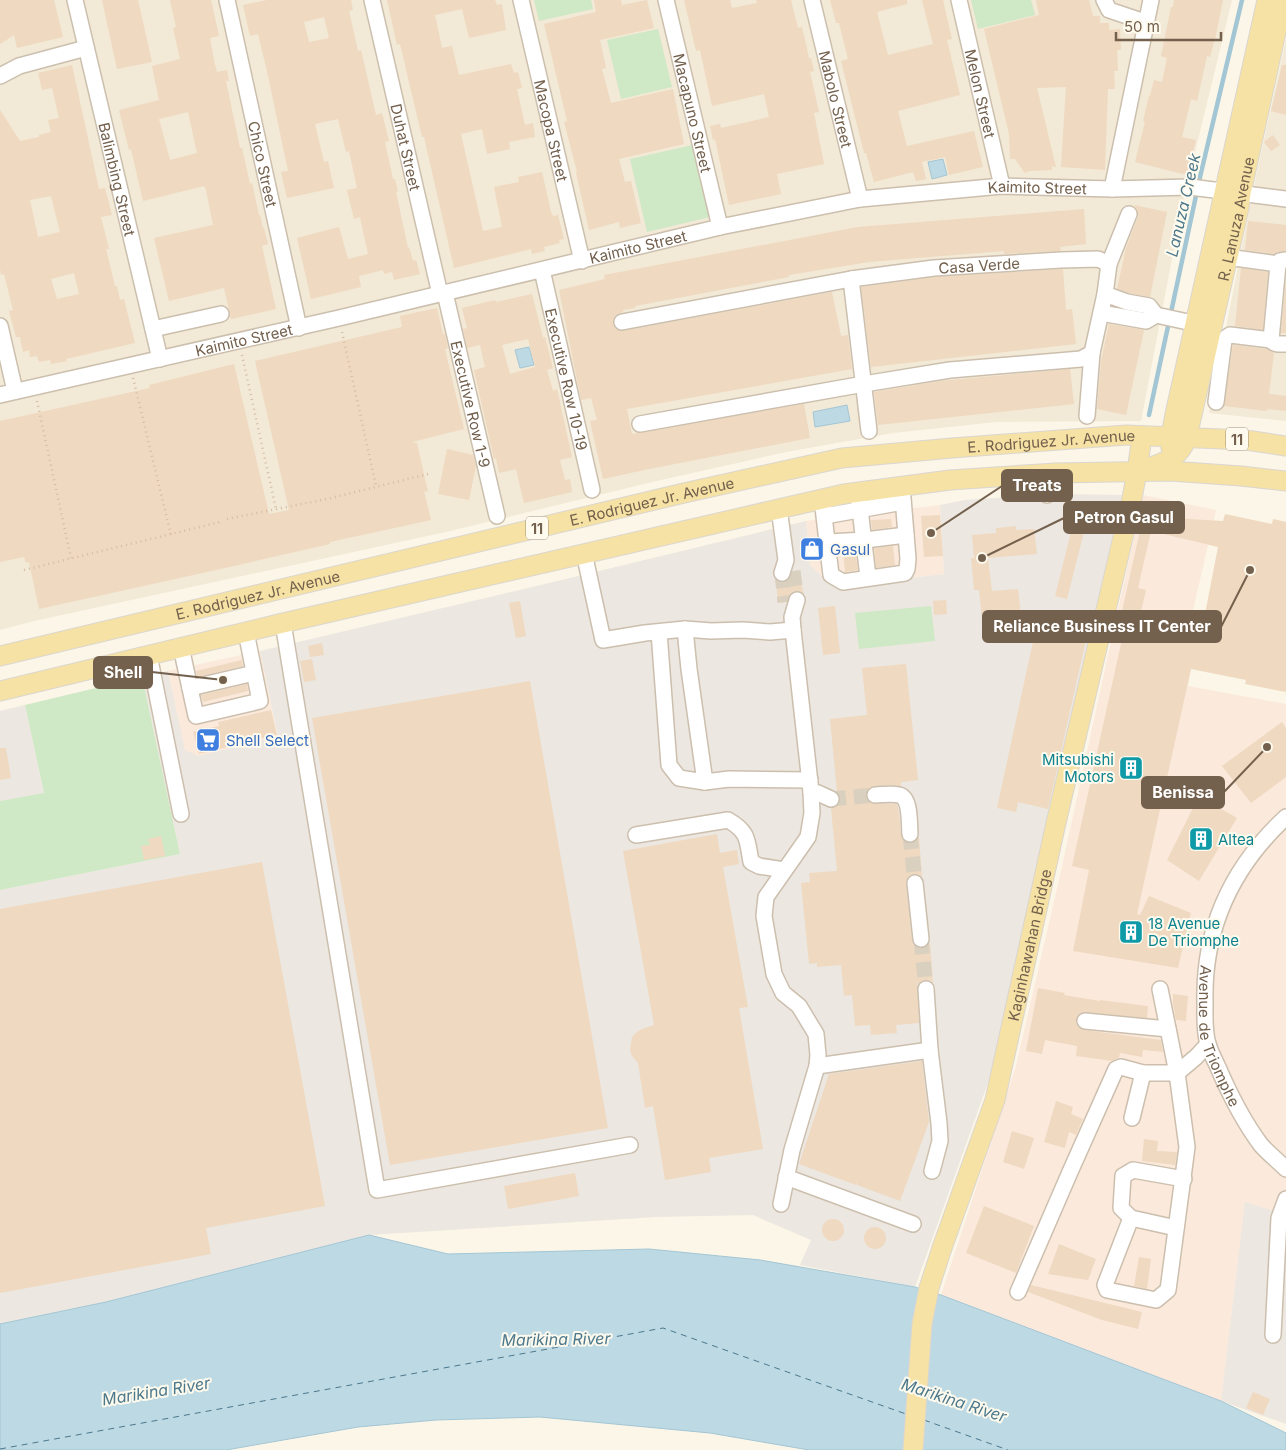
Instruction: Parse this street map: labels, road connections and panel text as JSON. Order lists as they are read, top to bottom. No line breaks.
{"streets":{"main road":["R. Lanuza Avenue","11","E. Rodriguez Jr. Avenue","Kaginhawahan Bridge"],"street":["Melon Street","Mabolo Street","Macapuno Street","Macopa Street","Duhat Street","Chico Street","Balimbing Street","Kaimito Street","Casa Verde","Executive Row 10-19","Executive Row 1-9","Avenue de Triomphe"]},"crossings":[["Melon Street","Kaimito Street"],["Mabolo Street","Kaimito Street"],["Macapuno Street","Kaimito Street"],["Macopa Street","Kaimito Street"],["Duhat Street","Kaimito Street"],["Duhat Street","Executive Row 1-9"],["Chico Street","Kaimito Street"],["Balimbing Street","Kaimito Street"],["Kaimito Street","R. Lanuza Avenue"],["Kaimito Street","Executive Row 10-19"],["Kaimito Street","Executive Row 1-9"],["R. Lanuza Avenue","E. Rodriguez Jr. Avenue"],["E. Rodriguez Jr. Avenue","Kaginhawahan Bridge"]],"water":["Lanuza Creek","Marikina River"],"places":{"other":["Treats","Petron Gasul","Reliance Business IT Center","Shell","Benissa"],"shop":["Gasul"],"supermarket":["Shell Select"],"building":["Mitsubishi Motors","Altea","18 Avenue De Triomphe"]},"scale_bar":"50 m"}
